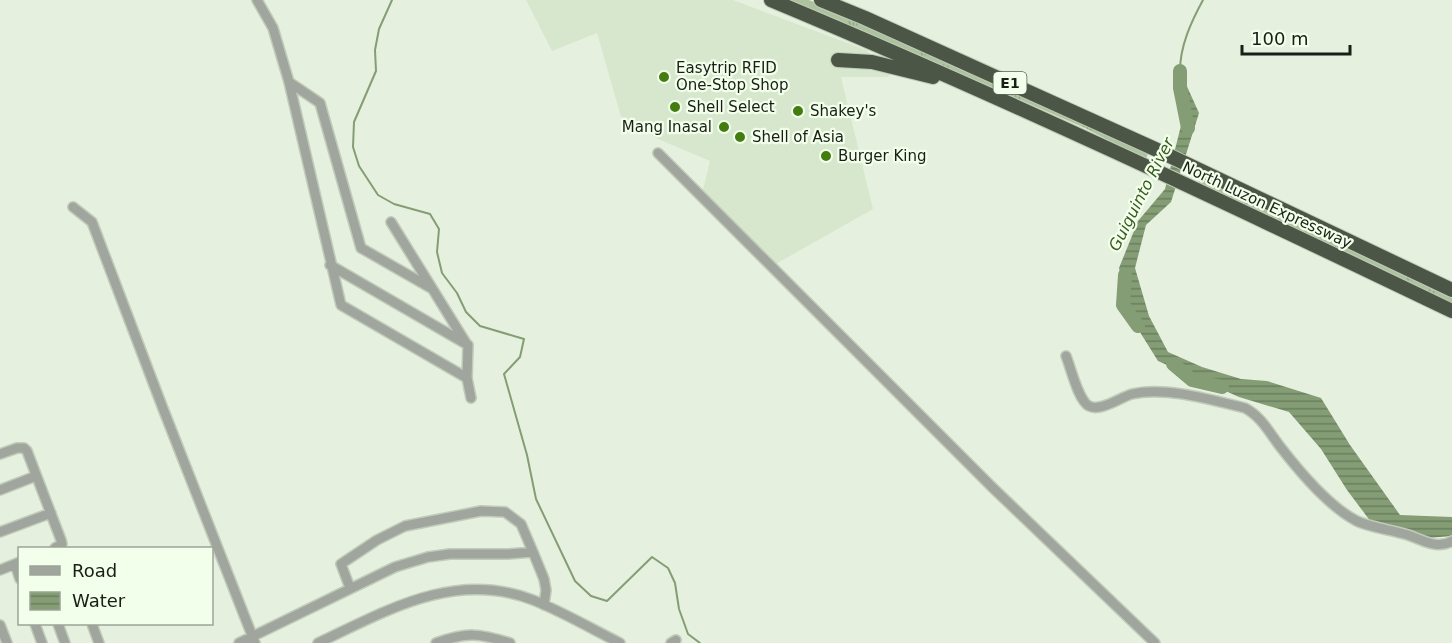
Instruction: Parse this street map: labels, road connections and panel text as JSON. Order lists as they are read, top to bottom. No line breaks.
{"streets":{"highway":["E1","North Luzon Expressway"]},"water":["Guiguinto River"],"places":["Easytrip RFID One-Stop Shop","Shell Select","Shakey's","Mang Inasal","Shell of Asia","Burger King"],"legend":["Road","Water"],"scale_bar":"100 m"}
